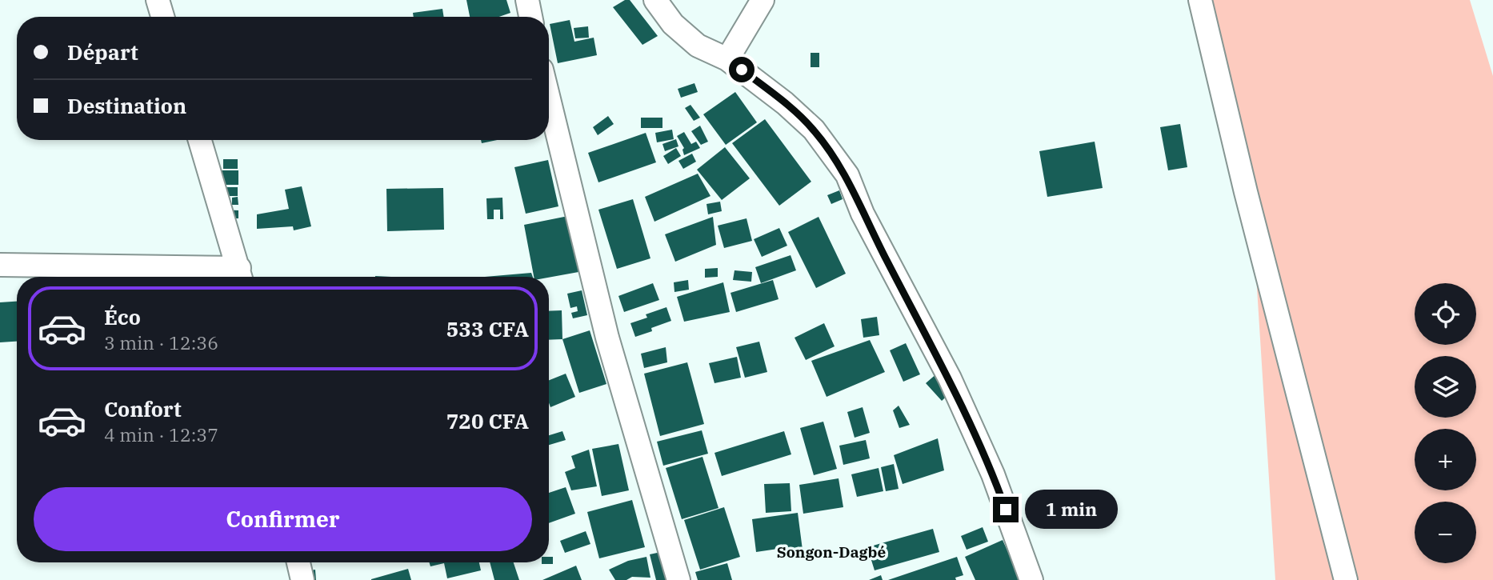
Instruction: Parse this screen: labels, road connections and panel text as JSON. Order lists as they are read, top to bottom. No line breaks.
{"districts":["Songon-Dagbé"],"page":{"banner":["Départ","Destination"],"map_buttons":["+","−"],"list":[{"name":"Éco","note":"3 min · 12:36","value":"533 CFA"},{"name":"Confort","note":"4 min · 12:37","value":"720 CFA"}],"buttons":"Confirmer","bubble":"1 min"}}
